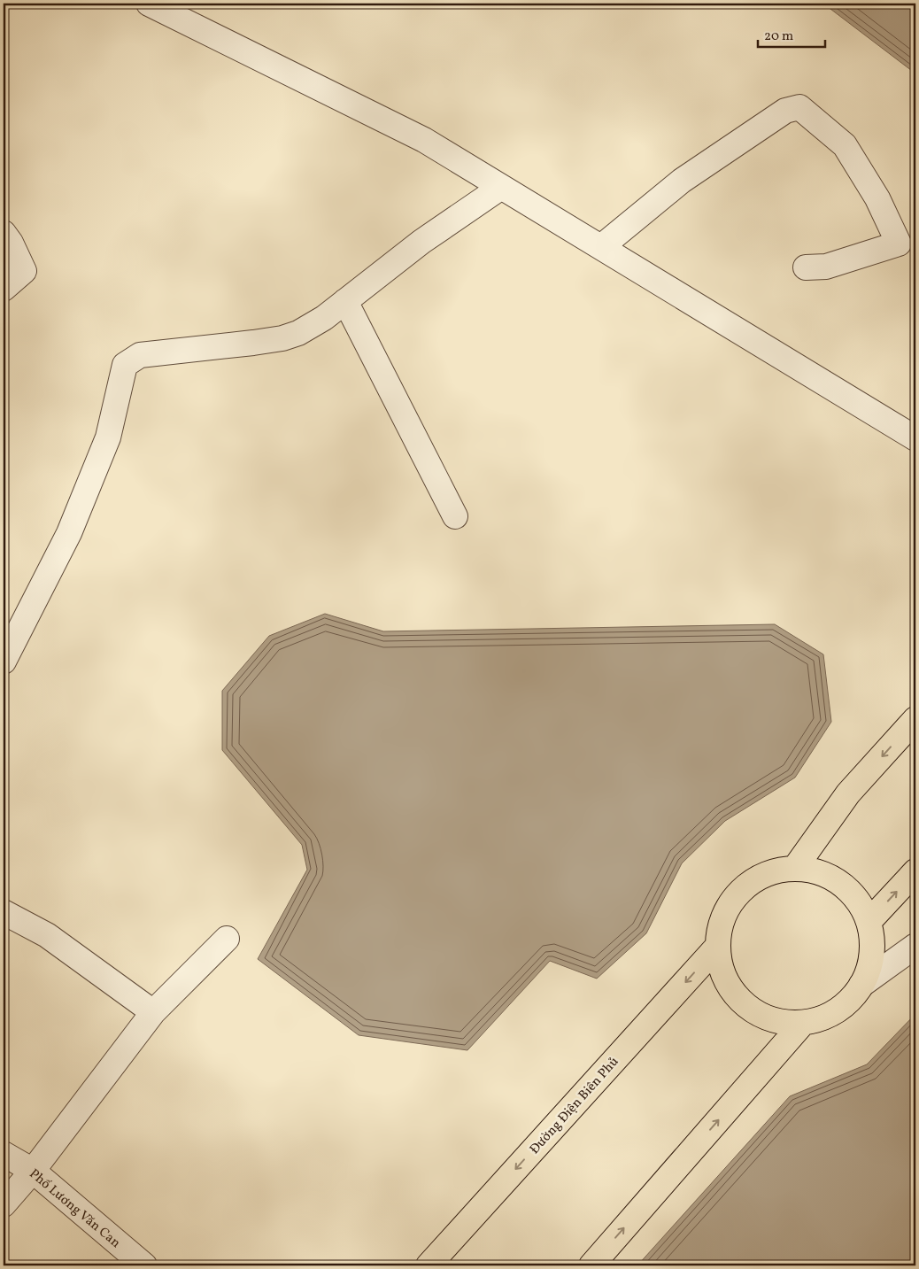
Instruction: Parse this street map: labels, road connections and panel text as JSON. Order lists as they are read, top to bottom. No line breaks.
{"streets":{"main road":["Đường Điện Biên Phủ"],"street":["Phố Lương Văn Can"]},"scale_bar":"20 m"}
